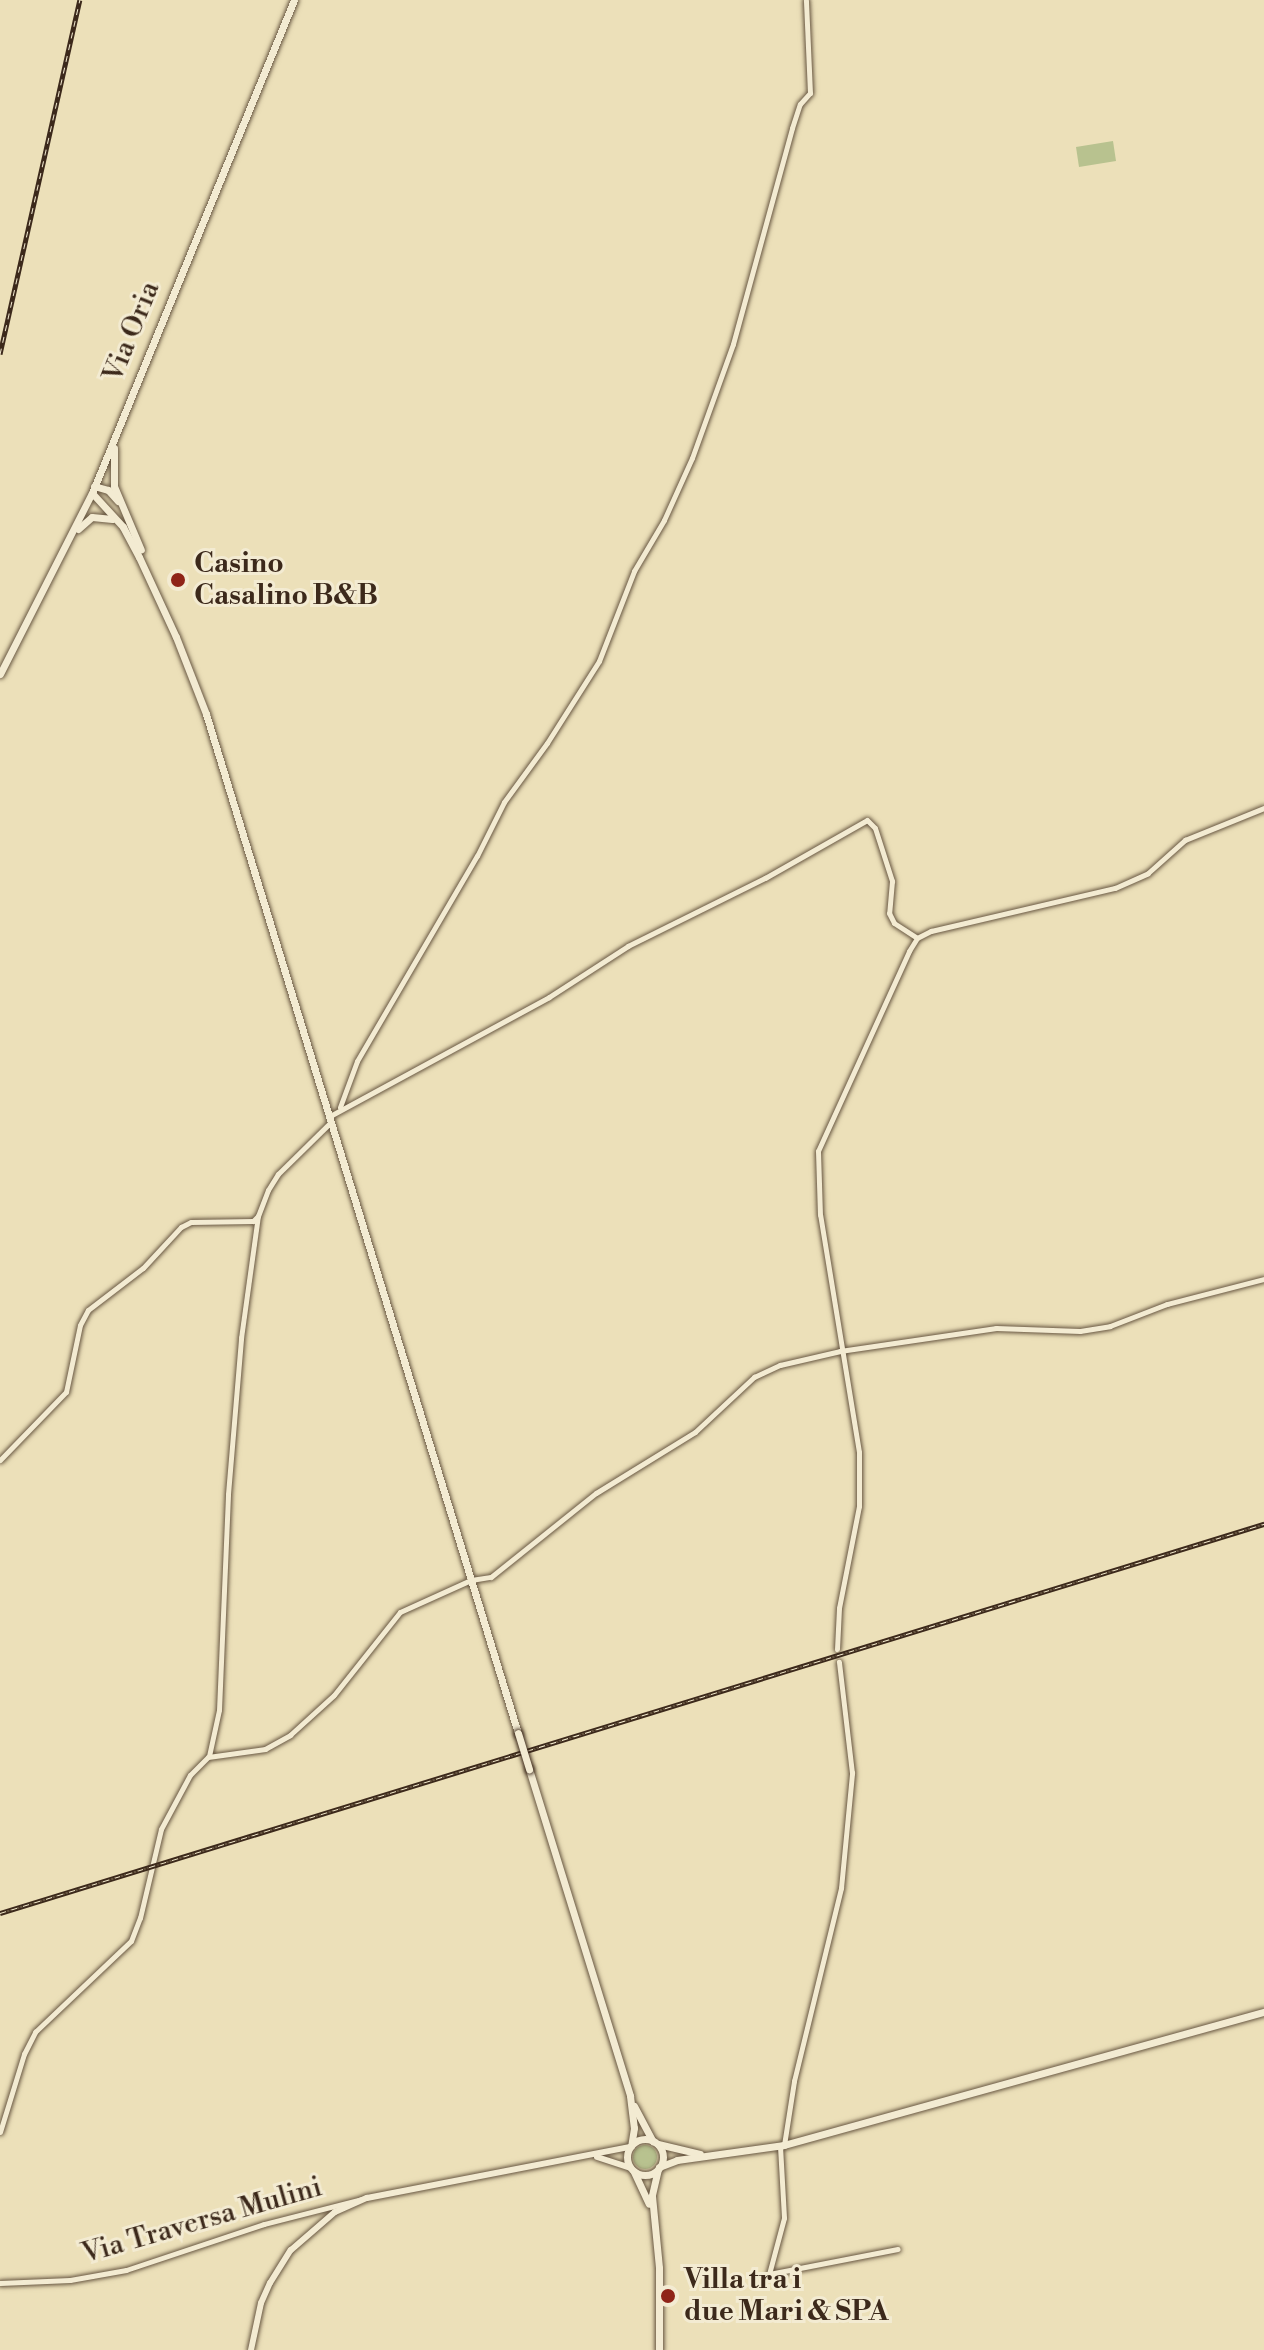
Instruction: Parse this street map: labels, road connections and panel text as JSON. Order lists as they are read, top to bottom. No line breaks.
{"streets":{"main road":["Via Oria"],"street":["Via Traversa Mulini"]},"places":["Casino Casalino B&B","Villa tra i due Mari & SPA"]}
